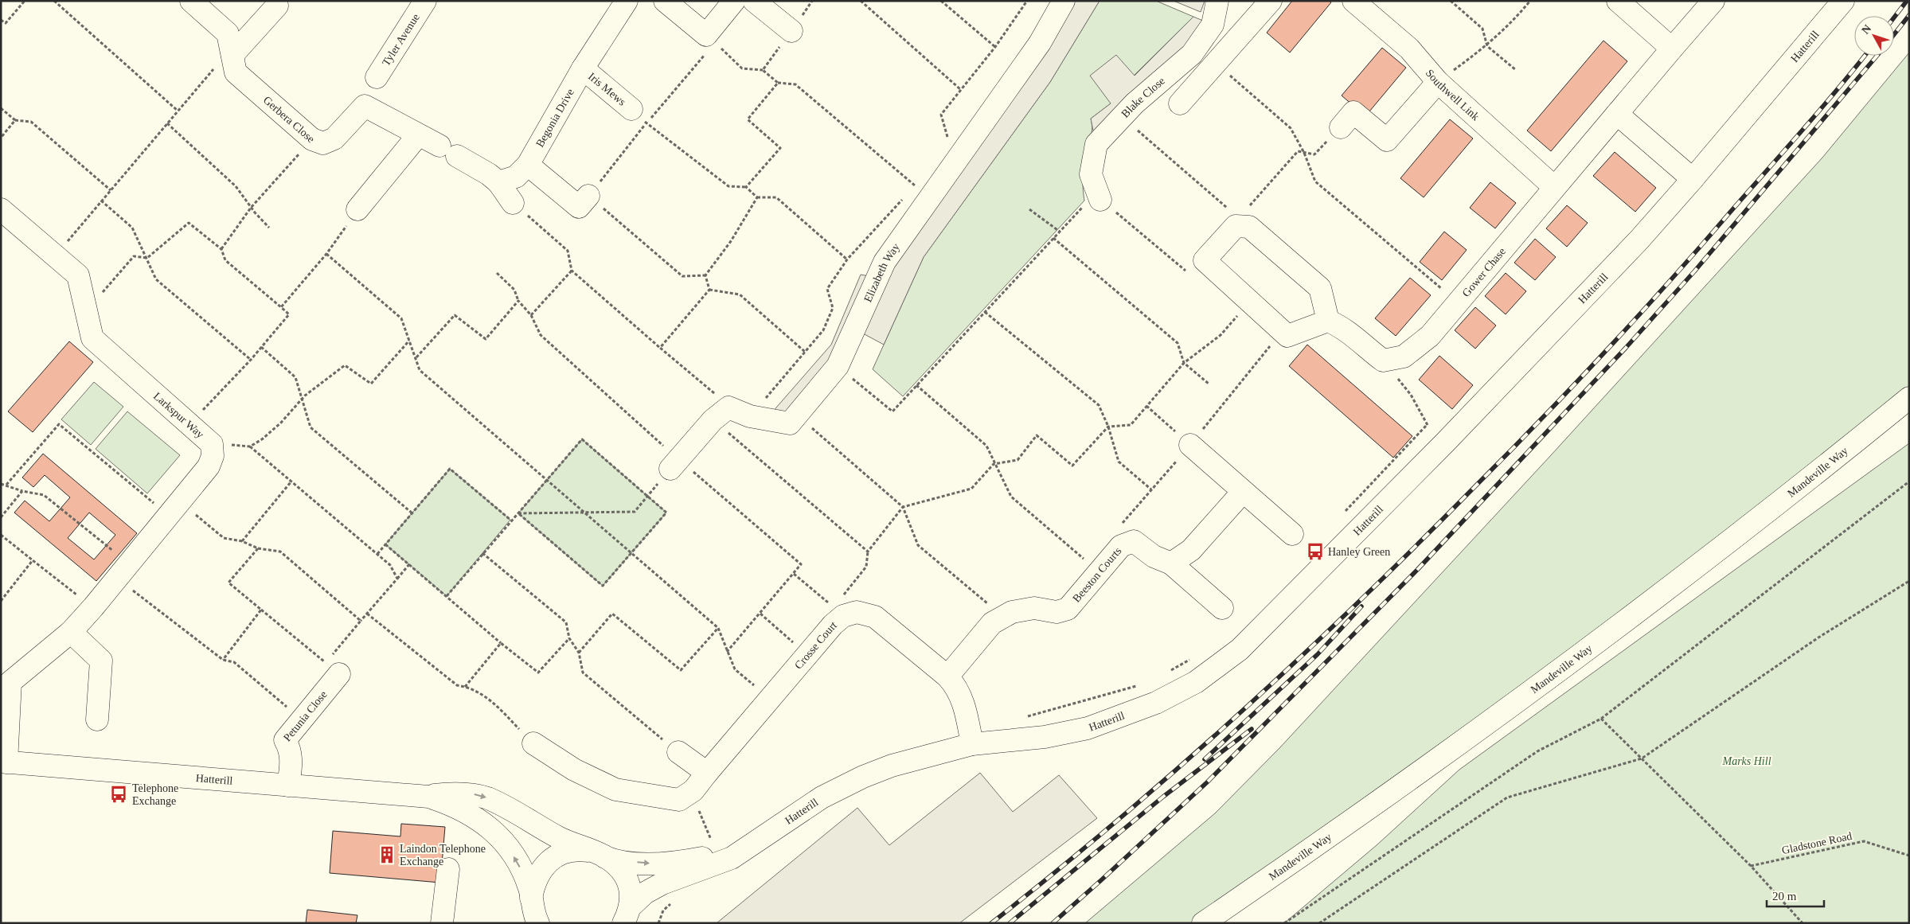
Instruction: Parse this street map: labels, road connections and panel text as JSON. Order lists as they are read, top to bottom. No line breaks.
{"streets":{"street":["Tyler Avenue","Hatterill","Iris Mews","Southwell Link","Blake Close","Gerbera Close","Begonia Drive","Gower Chase","Elizabeth Way","Larkspur Way","Mandeville Way","Beeston Courts","Crosse Court","Petunia Close"],"path":["Gladstone Road"]},"crossings":[["Hatterill","Larkspur Way"],["Hatterill","Crosse Court"],["Hatterill","Petunia Close"],["Iris Mews","Begonia Drive"],["Southwell Link","Gower Chase"],["Gerbera Close","Begonia Drive"]],"parks":["Marks Hill"],"places":{"bus stop":["Hanley Green","Telephone Exchange"],"building":["Laindon Telephone Exchange"]},"scale_bar":"20 m","north":"top left"}
